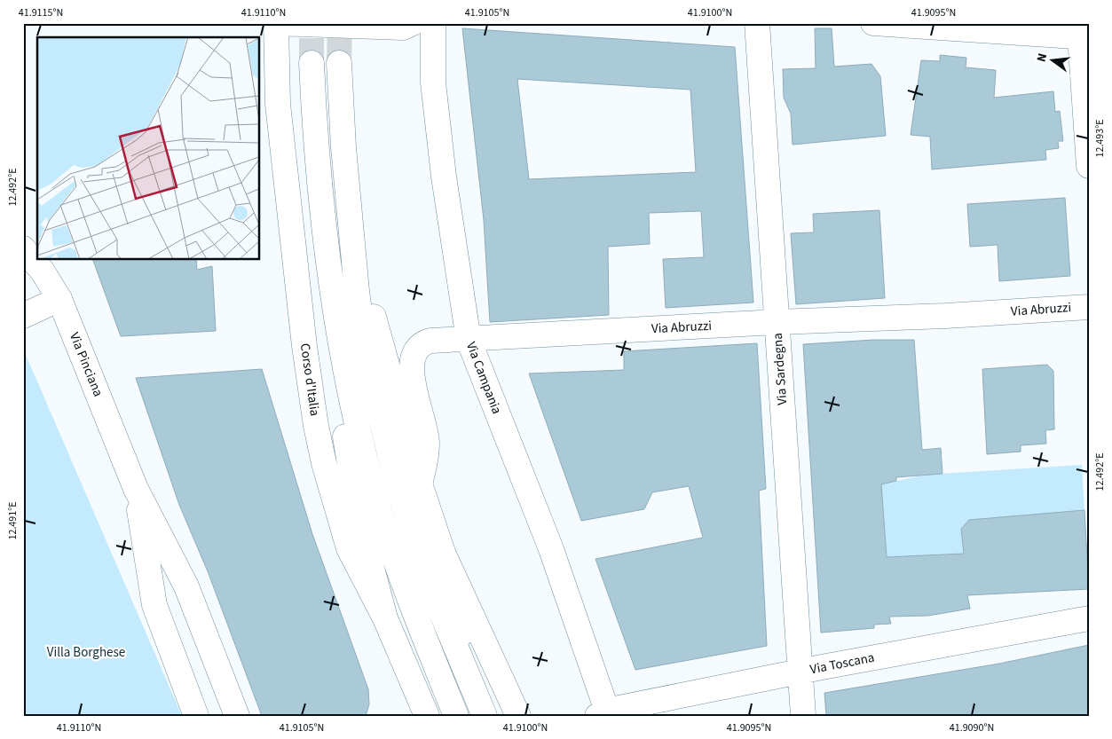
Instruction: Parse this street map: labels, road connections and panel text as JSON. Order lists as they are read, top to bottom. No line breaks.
{"streets":{"street":["Via Abruzzi","Via Pinciana","Via Sardegna","Via Campania","Corso d'Italia","Via Toscana"]},"crossings":[["Via Abruzzi","Via Sardegna"],["Via Abruzzi","Via Campania"],["Via Sardegna","Via Toscana"],["Via Campania","Via Toscana"]],"parks":["Villa Borghese"],"north":"left","coordinates":["41.9115°N","41.9110°N","41.9105°N","41.9100°N","41.9095°N","12.493°E","12.492°E","12.491°E","41.9090°N"]}
